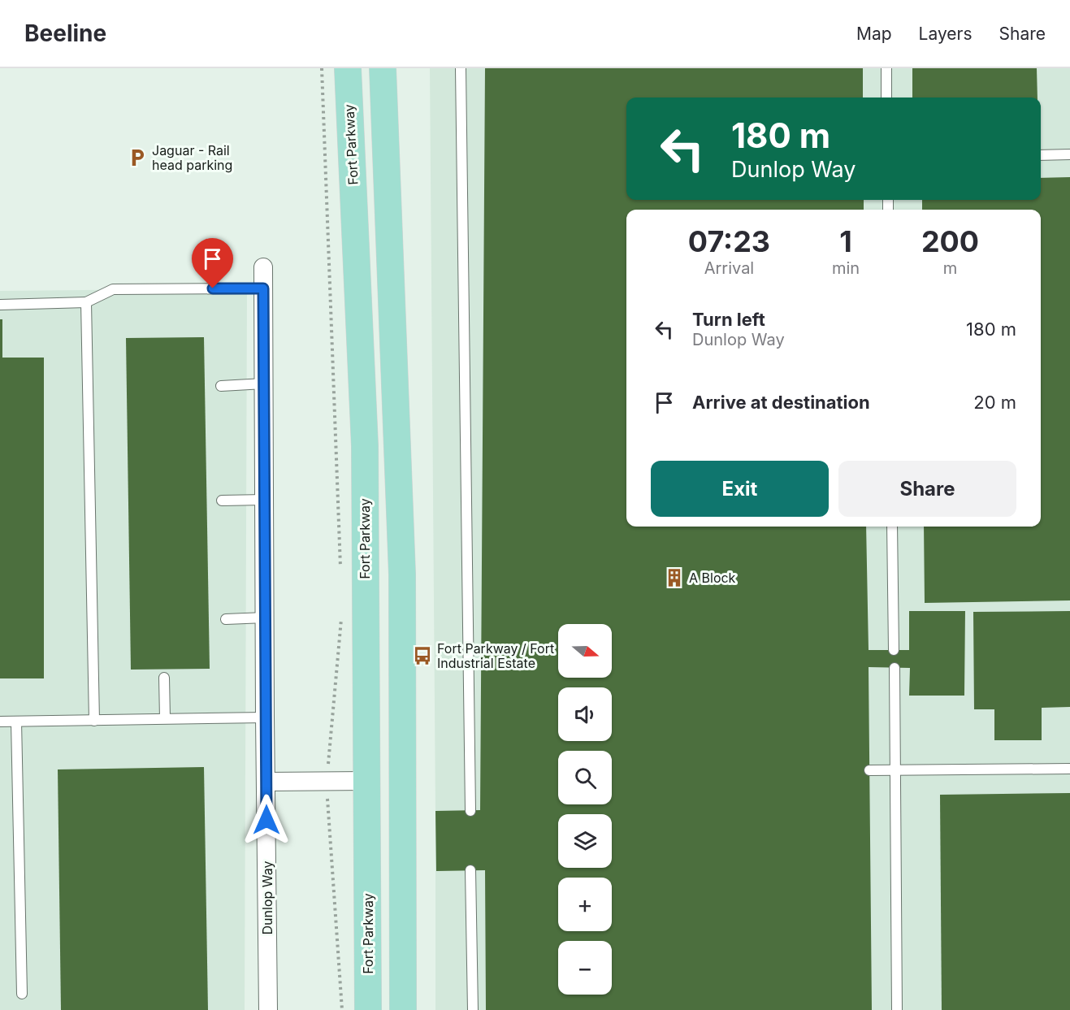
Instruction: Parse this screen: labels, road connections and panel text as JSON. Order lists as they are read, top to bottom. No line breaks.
{"streets":{"main road":["Fort Parkway"],"street":["Dunlop Way"]},"places":{"parking":["Jaguar - Rail head parking"],"building":["A Block"],"bus stop":["Fort Parkway / Fort Industrial Estate"]},"north":"right","page":{"header":"Beeline","nav":["Map","Layers","Share"],"turn":["180 m","Dunlop Way"],"eta":["07:23","Arrival","1","min","200","m"],"list":[{"name":"Turn left","note":"Dunlop Way","value":"180 m"},{"name":"Arrive at destination","value":"20 m"}],"buttons":["Exit","Share"],"map_buttons":["+","−"]}}
